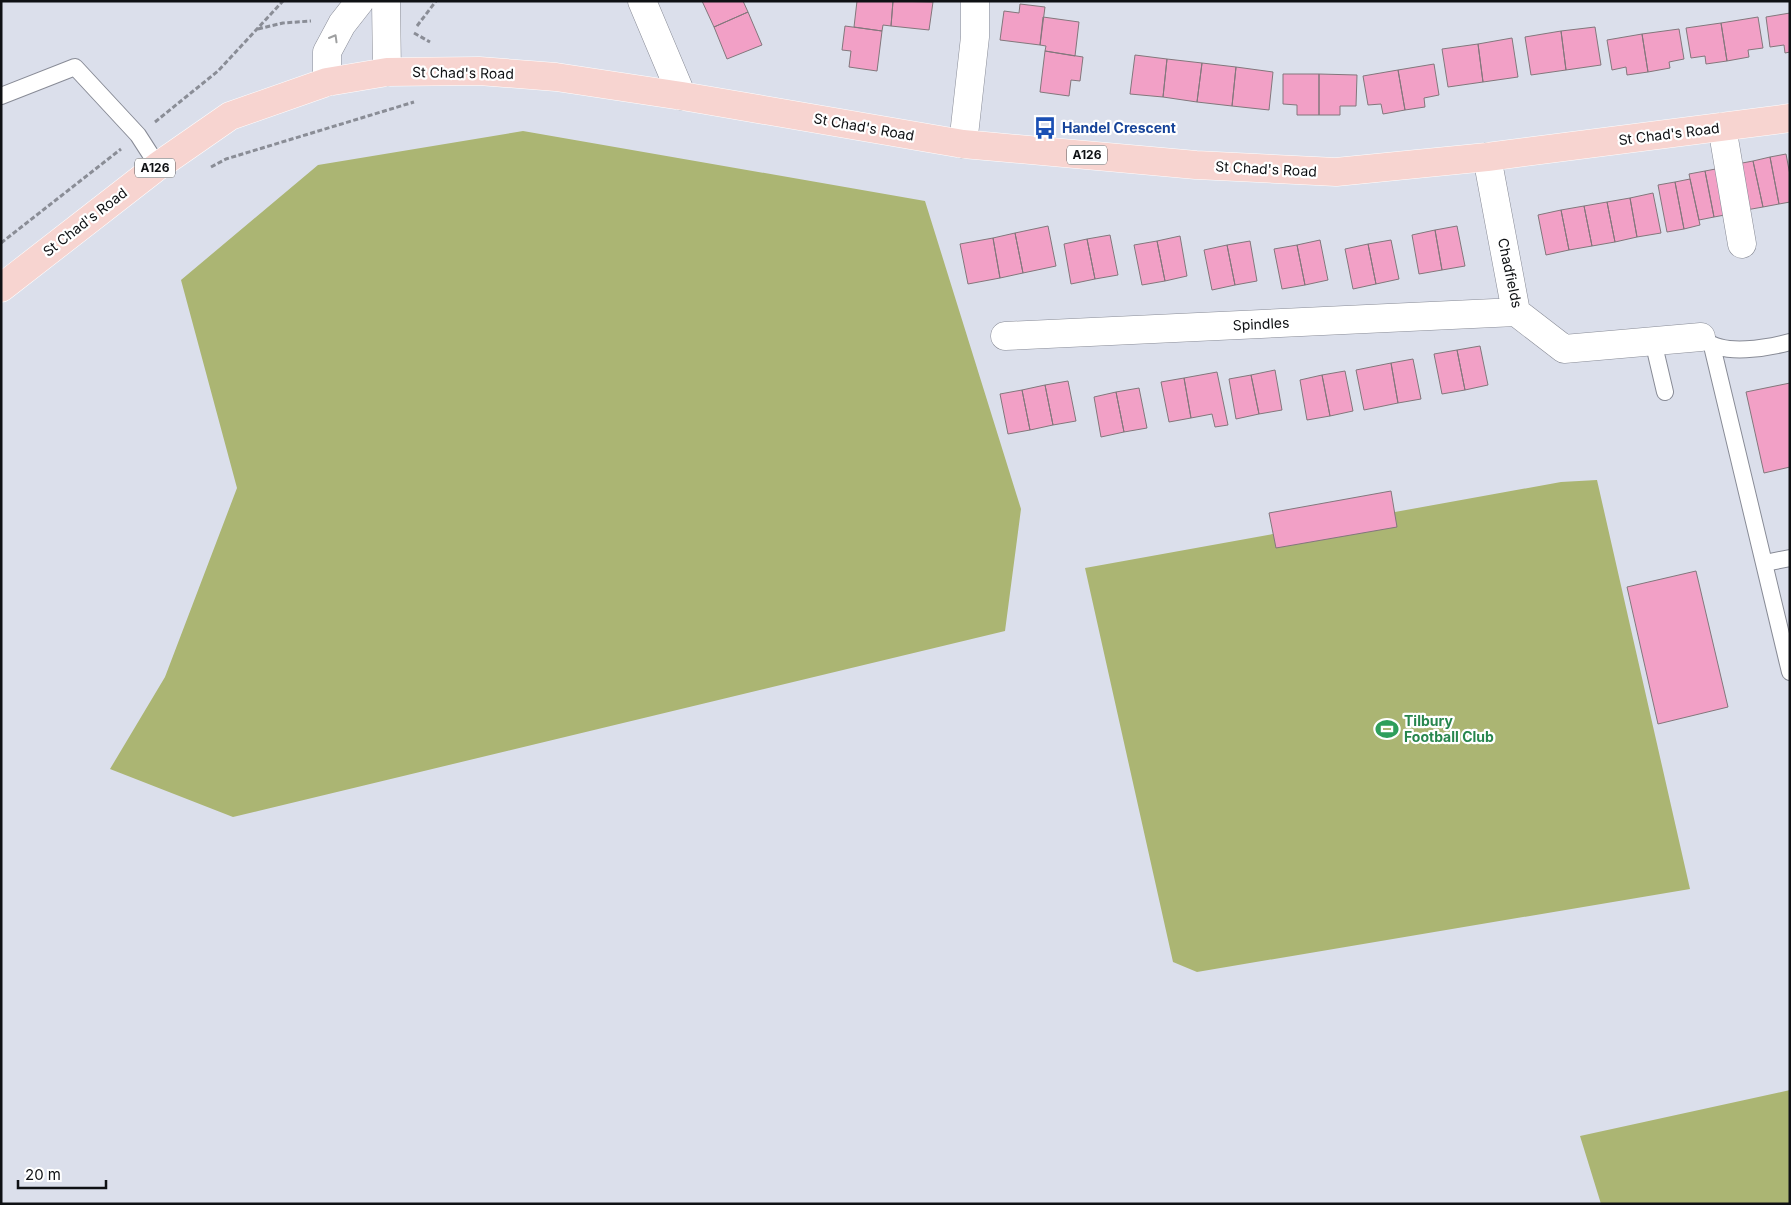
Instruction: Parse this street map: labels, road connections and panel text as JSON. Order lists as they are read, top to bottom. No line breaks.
{"streets":{"main road":["St Chad's Road","A126"],"street":["Chadfields","Spindles"]},"crossings":[["St Chad's Road","Chadfields"],["Chadfields","Spindles"]],"places":{"bus stop":["Handel Crescent"],"sports":["Tilbury Football Club"]},"scale_bar":"20 m"}
